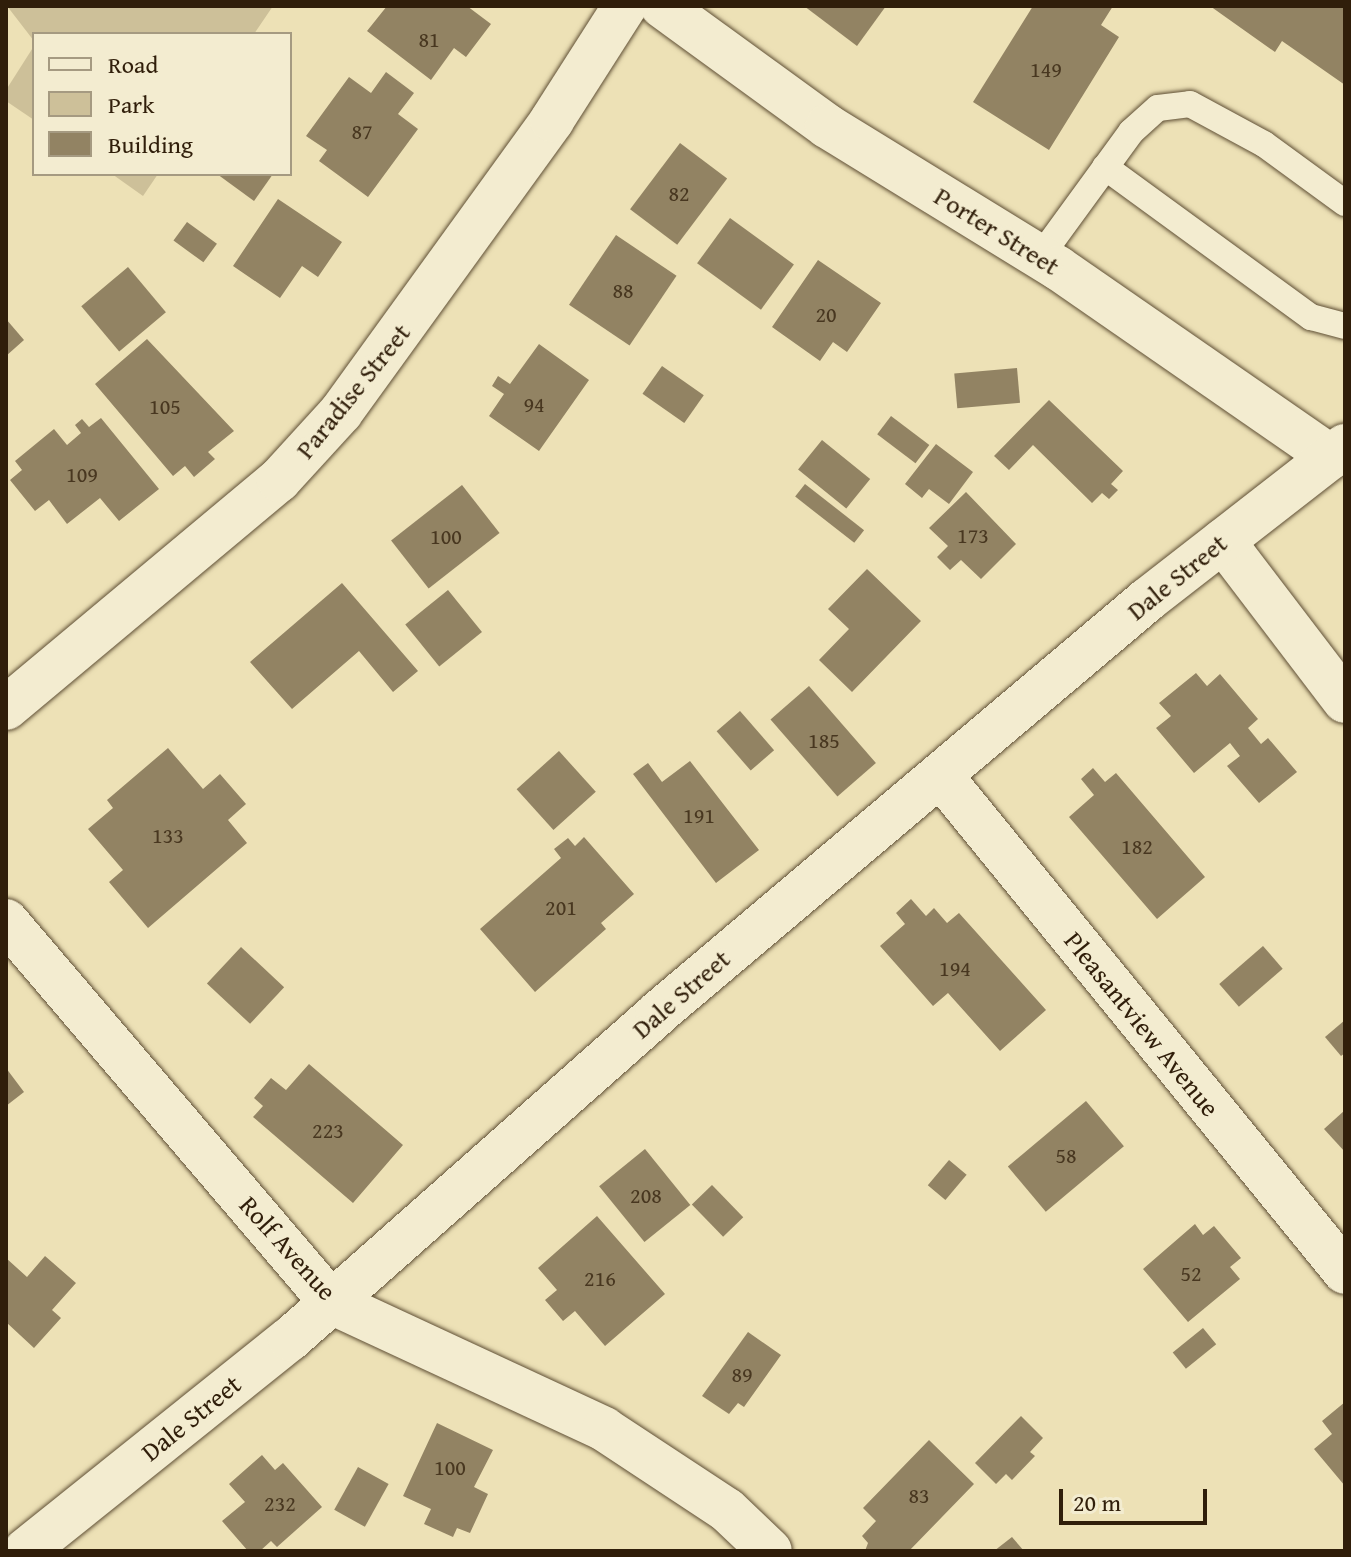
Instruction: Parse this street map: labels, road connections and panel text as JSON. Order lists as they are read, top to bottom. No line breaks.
{"streets":{"street":["Porter Street","Paradise Street","Dale Street","Pleasantview Avenue","Rolf Avenue"]},"crossings":[["Porter Street","Dale Street"],["Dale Street","Pleasantview Avenue"],["Dale Street","Rolf Avenue"]],"house_numbers":["81","149","87","82","88","20","94","105","109","173","100","185","191","133","182","201","194","223","58","208","52","216","89","100","83","232"],"legend":["Road","Park","Building"],"scale_bar":"20 m"}
